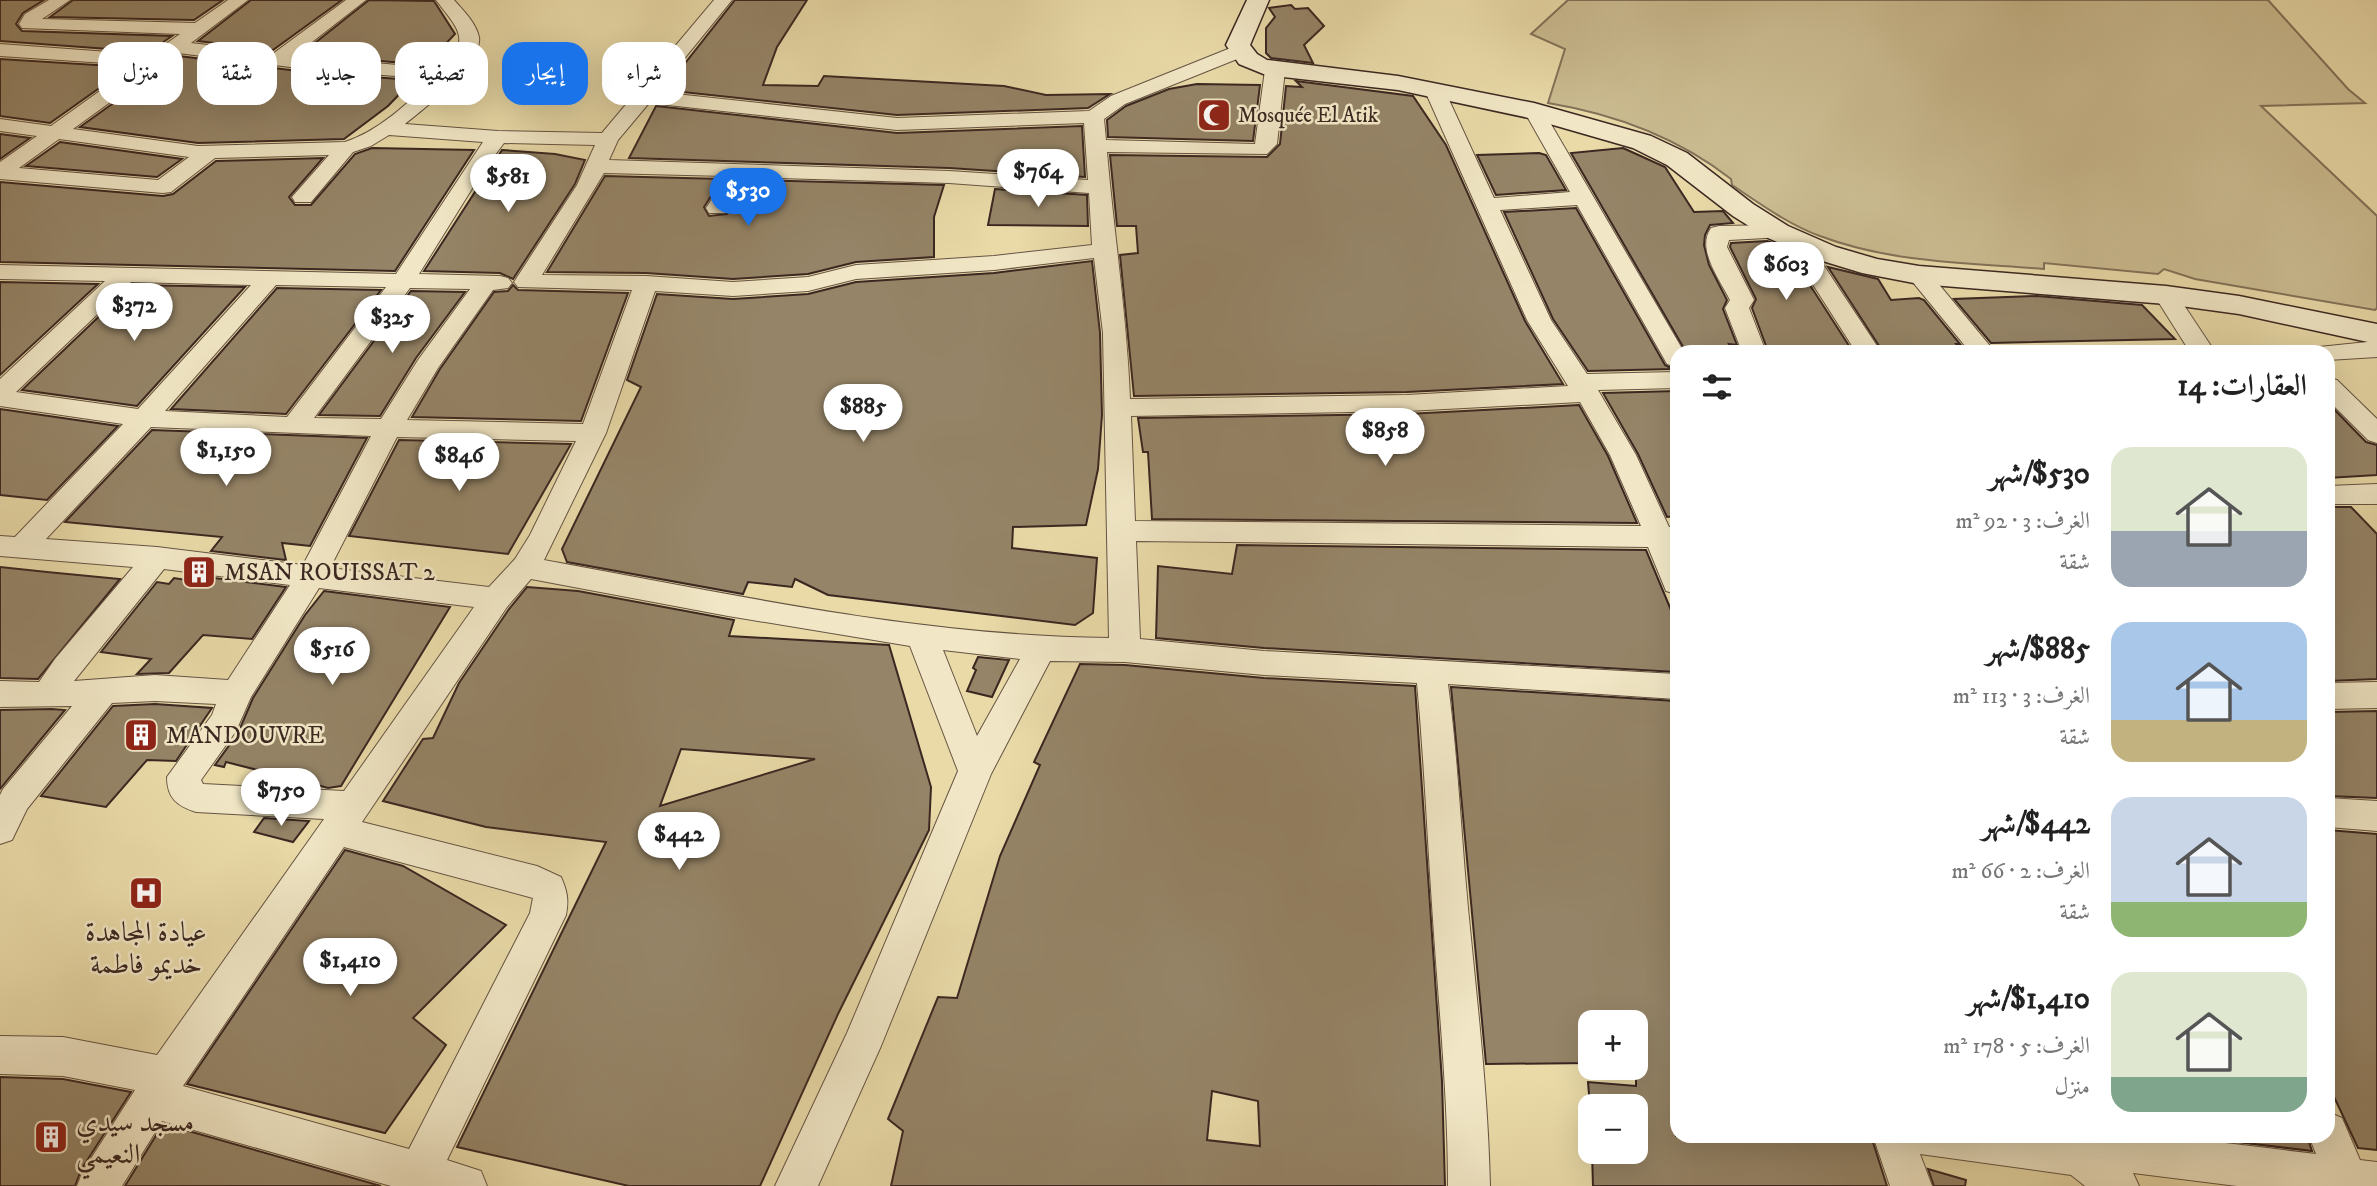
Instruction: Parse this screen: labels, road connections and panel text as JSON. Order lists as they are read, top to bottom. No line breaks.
{"places":{"mosque":["Mosquée El Atik"],"building":["MSAN ROUISSAT 2","MANDOUVRE","مسجد سيدي النعيمي"],"hospital":["عيادة المجاهدة خديمو فاطمة"]},"page":{"chip":["شراء","إيجار","تصفية","جديد","شقة","منزل"],"price":["$764","$581","$530","$603","$372","$325","$885","$858","$1,150","$846","$516","$750","$442","$1,410"],"heading":"العقارات: 14","list":[{"name":"$530/شهر","note":"الغرف: 3 · 92 m² · شقة"},{"name":"$885/شهر","note":"الغرف: 3 · 113 m² · شقة"},{"name":"$442/شهر","note":"الغرف: 2 · 66 m² · شقة"},{"name":"$1,410/شهر","note":"الغرف: 5 · 178 m² · منزل"}],"map_buttons":["+","−"]}}
